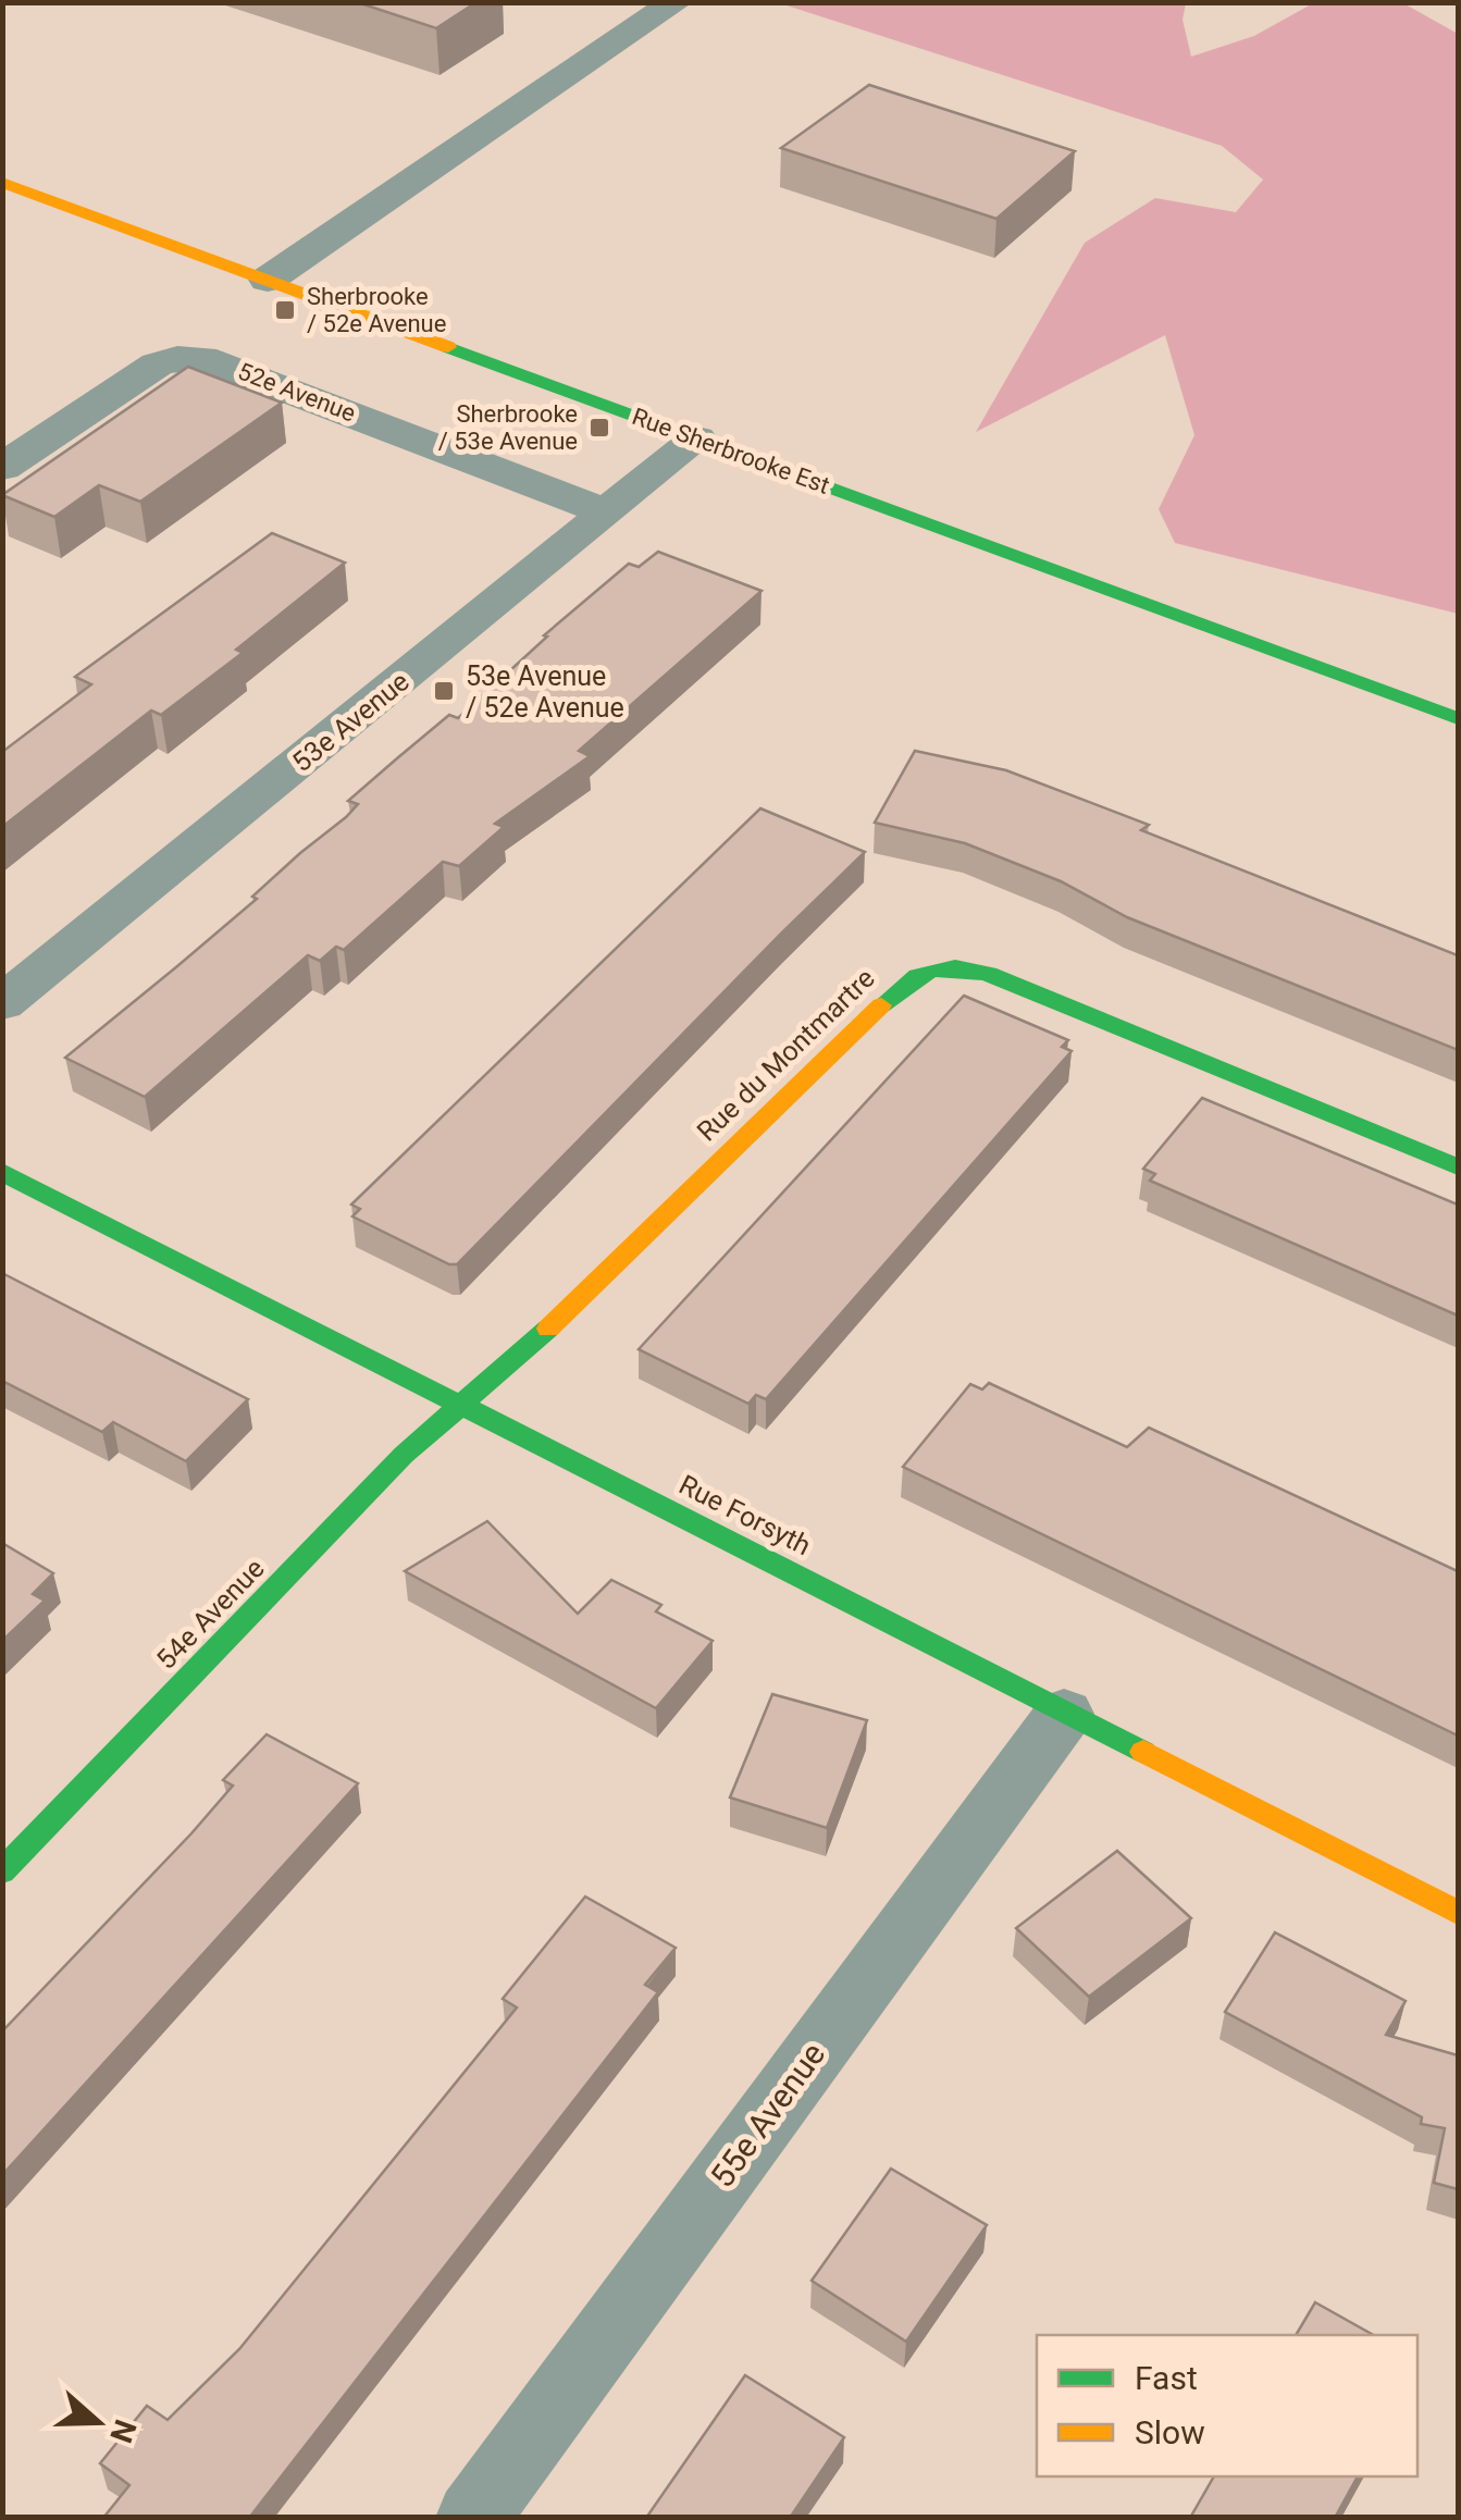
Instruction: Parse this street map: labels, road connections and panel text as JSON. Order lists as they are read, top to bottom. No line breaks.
{"streets":{"street":["52e Avenue","Rue Sherbrooke Est","53e Avenue","Rue du Montmartre","Rue Forsyth","54e Avenue","55e Avenue"]},"crossings":[["52e Avenue","53e Avenue"],["Rue Sherbrooke Est","53e Avenue"],["Rue du Montmartre","Rue Forsyth"],["Rue du Montmartre","54e Avenue"],["Rue Forsyth","54e Avenue"],["Rue Forsyth","55e Avenue"]],"places":{"transit":["Sherbrooke / 52e Avenue","Sherbrooke / 53e Avenue","53e Avenue / 52e Avenue"]},"legend":["Fast","Slow"],"north":"right"}
